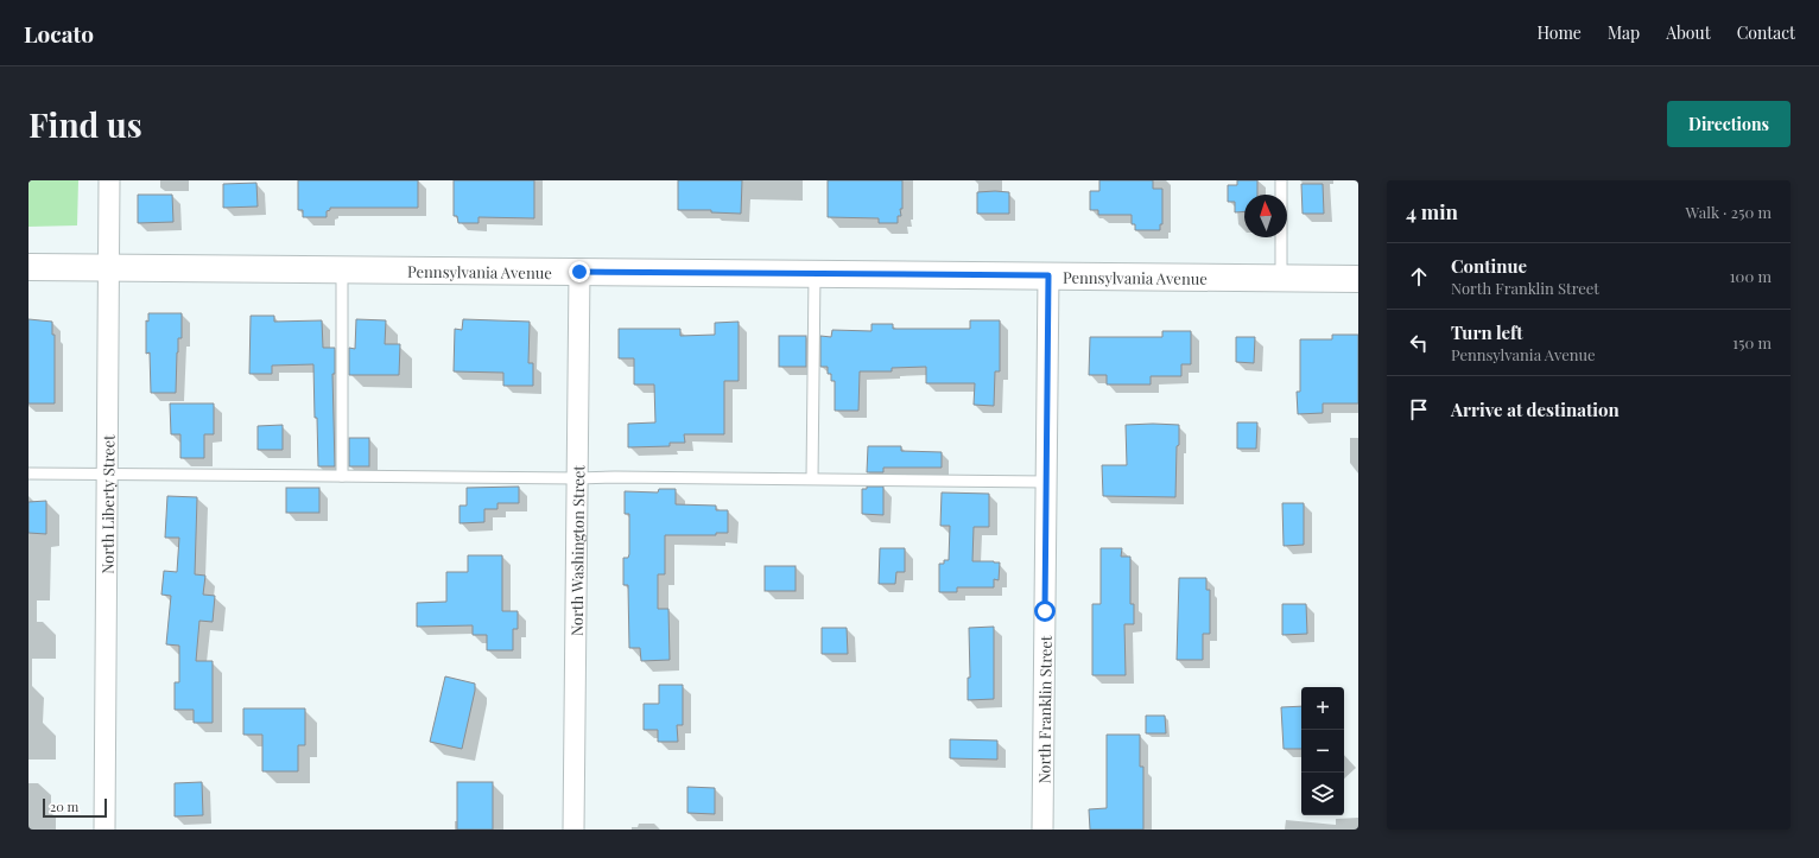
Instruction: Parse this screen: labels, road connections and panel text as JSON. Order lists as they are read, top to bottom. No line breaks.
{"streets":{"street":["Pennsylvania Avenue","North Liberty Street","North Washington Street","North Franklin Street"]},"crossings":[["Pennsylvania Avenue","North Liberty Street"],["Pennsylvania Avenue","North Washington Street"],["Pennsylvania Avenue","North Franklin Street"]],"scale_bar":"20 m","north":"top","page":{"header":"Locato","nav":["Home","Map","About","Contact"],"buttons":"Directions","title":"Find us","heading":["4 min","Walk · 250 m"],"list":[["Continue","North Franklin Street","100 m"],["Turn left","Pennsylvania Avenue","150 m"],"Arrive at destination"],"map_buttons":["+","−"],"scale":"20 m"}}
